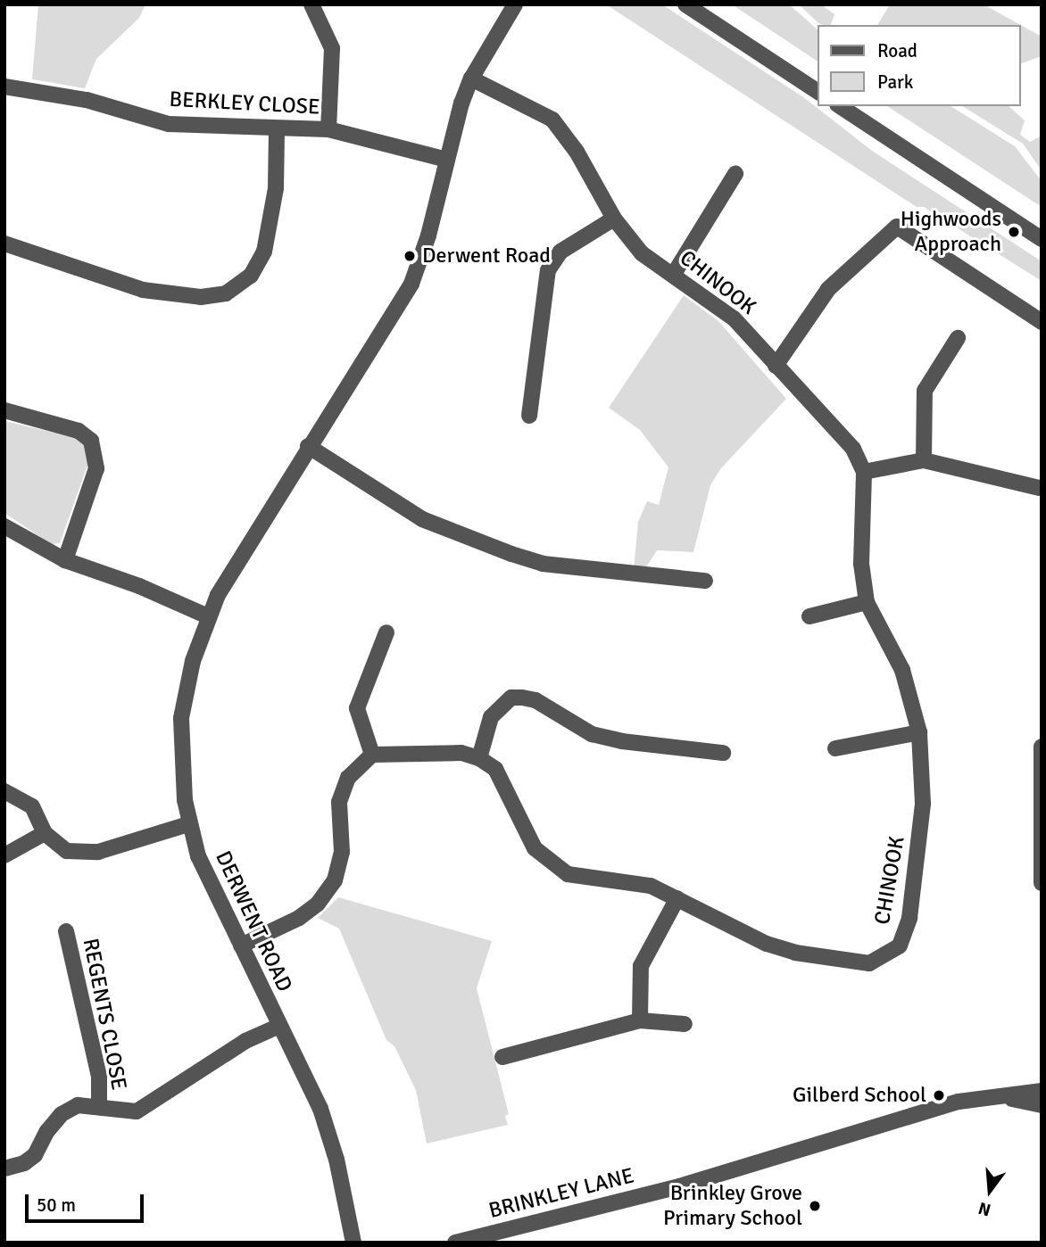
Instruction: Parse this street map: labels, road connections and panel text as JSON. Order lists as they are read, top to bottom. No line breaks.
{"streets":{"street":["BERKLEY CLOSE","CHINOOK","DERWENT ROAD","REGENTS CLOSE","BRINKLEY LANE"]},"crossings":[["BERKLEY CLOSE","DERWENT ROAD"],["CHINOOK","DERWENT ROAD"],["DERWENT ROAD","REGENTS CLOSE"]],"places":["Highwoods Approach","Derwent Road","Gilberd School","Brinkley Grove Primary School"],"legend":["Road","Park"],"scale_bar":"50 m","north":"bottom"}
